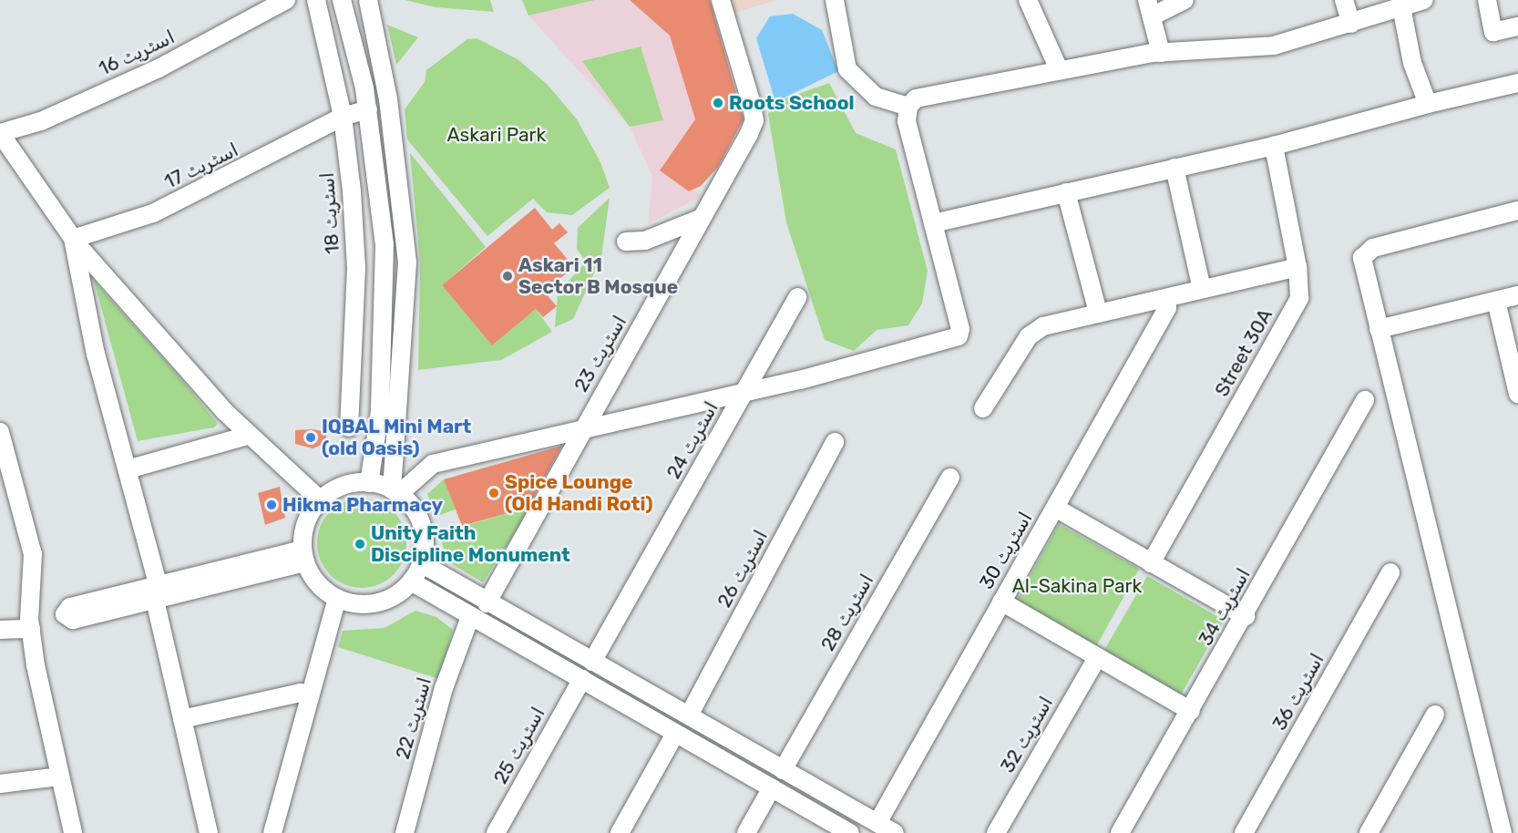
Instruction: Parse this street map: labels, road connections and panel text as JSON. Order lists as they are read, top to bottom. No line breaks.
{"streets":{"street":["اسٹریٹ 16","اسٹریٹ 17","اسٹریٹ 18","Street 30A","اسٹریٹ 23","اسٹریٹ 24","اسٹریٹ 30","اسٹریٹ 26","اسٹریٹ 34","اسٹریٹ 28","اسٹریٹ 36","اسٹریٹ 22","اسٹریٹ 32","اسٹریٹ 25"]},"crossings":[["اسٹریٹ 17","اسٹریٹ 18"]],"parks":["Askari Park","Al-Sakina Park"],"places":["Roots School","Askari 11 Sector B Mosque","IQBAL Mini Mart (old Oasis)","Spice Lounge (Old Handi Roti)","Hikma Pharmacy","Unity Faith Discipline Monument"]}
